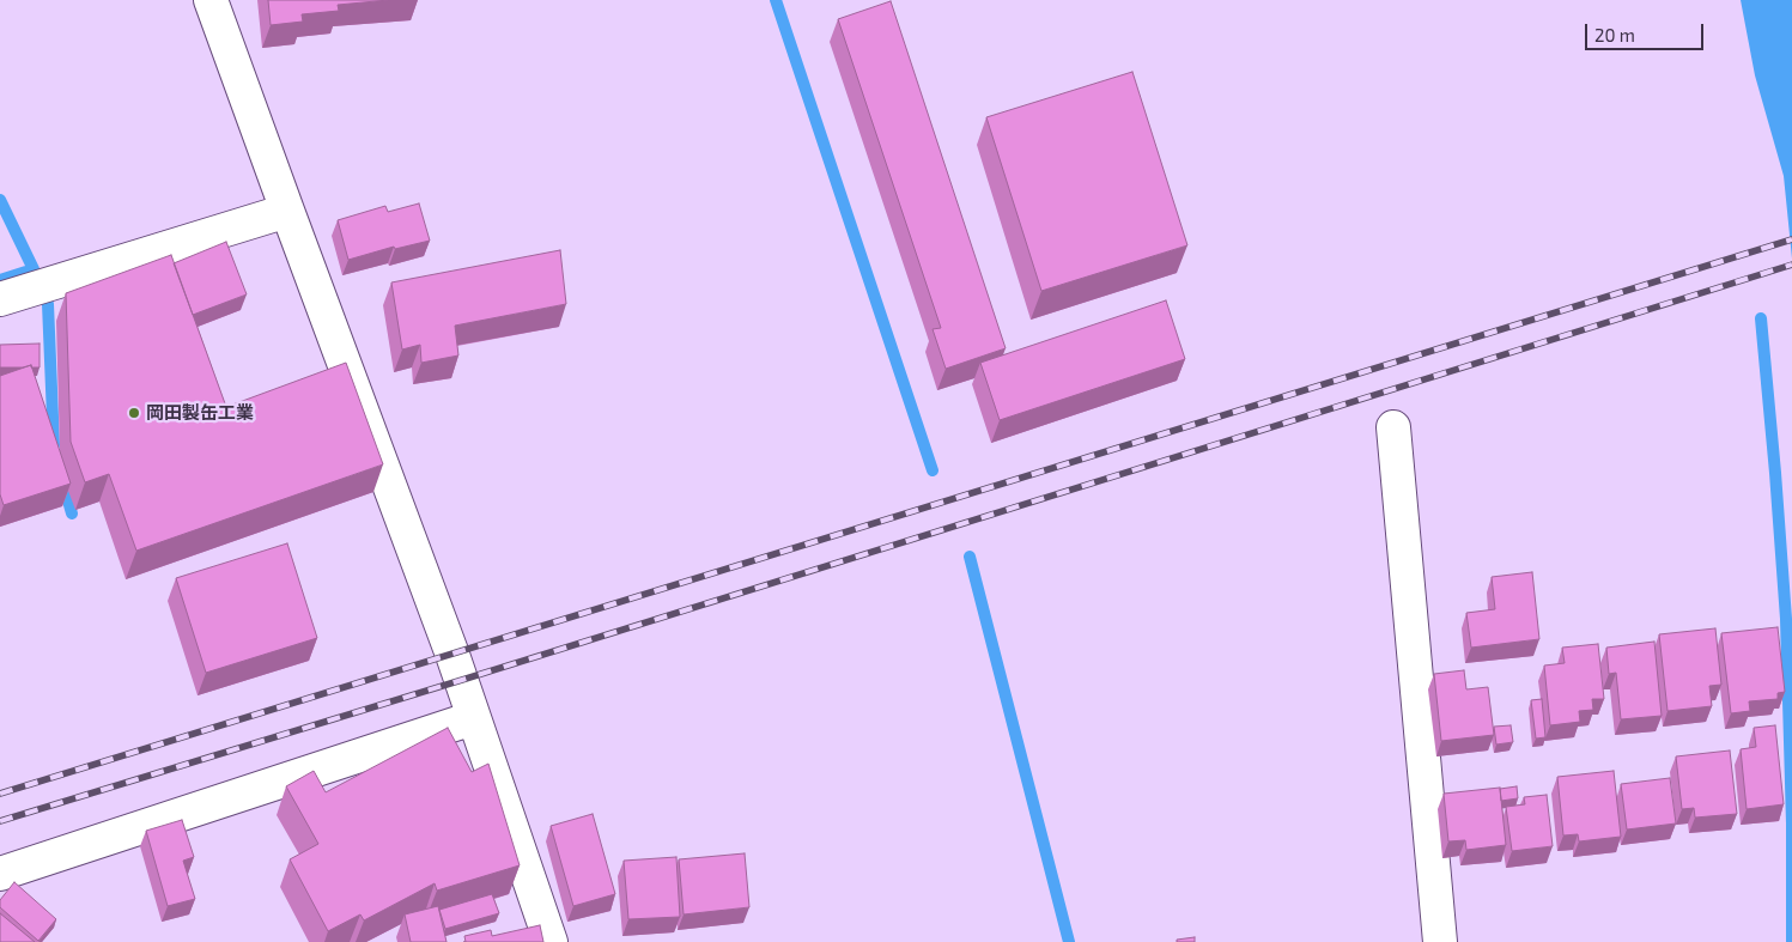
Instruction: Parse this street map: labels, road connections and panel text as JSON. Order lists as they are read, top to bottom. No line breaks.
{"places":["岡田製缶工業"],"scale_bar":"20 m"}
